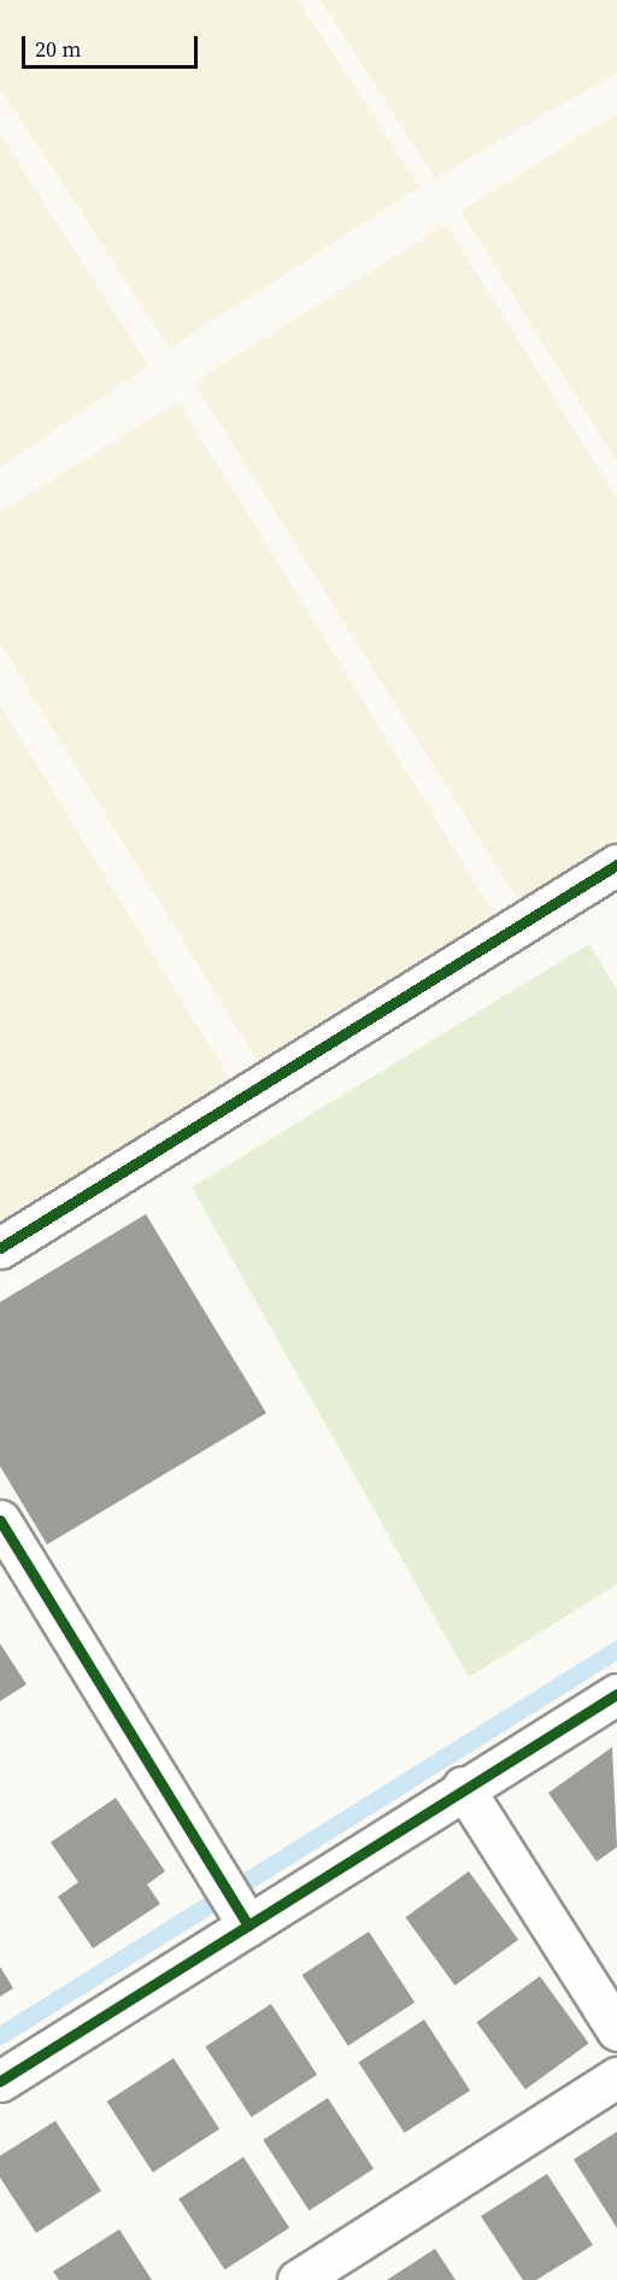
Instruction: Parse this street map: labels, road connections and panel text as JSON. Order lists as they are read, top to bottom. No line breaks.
{"scale_bar":"20 m"}
